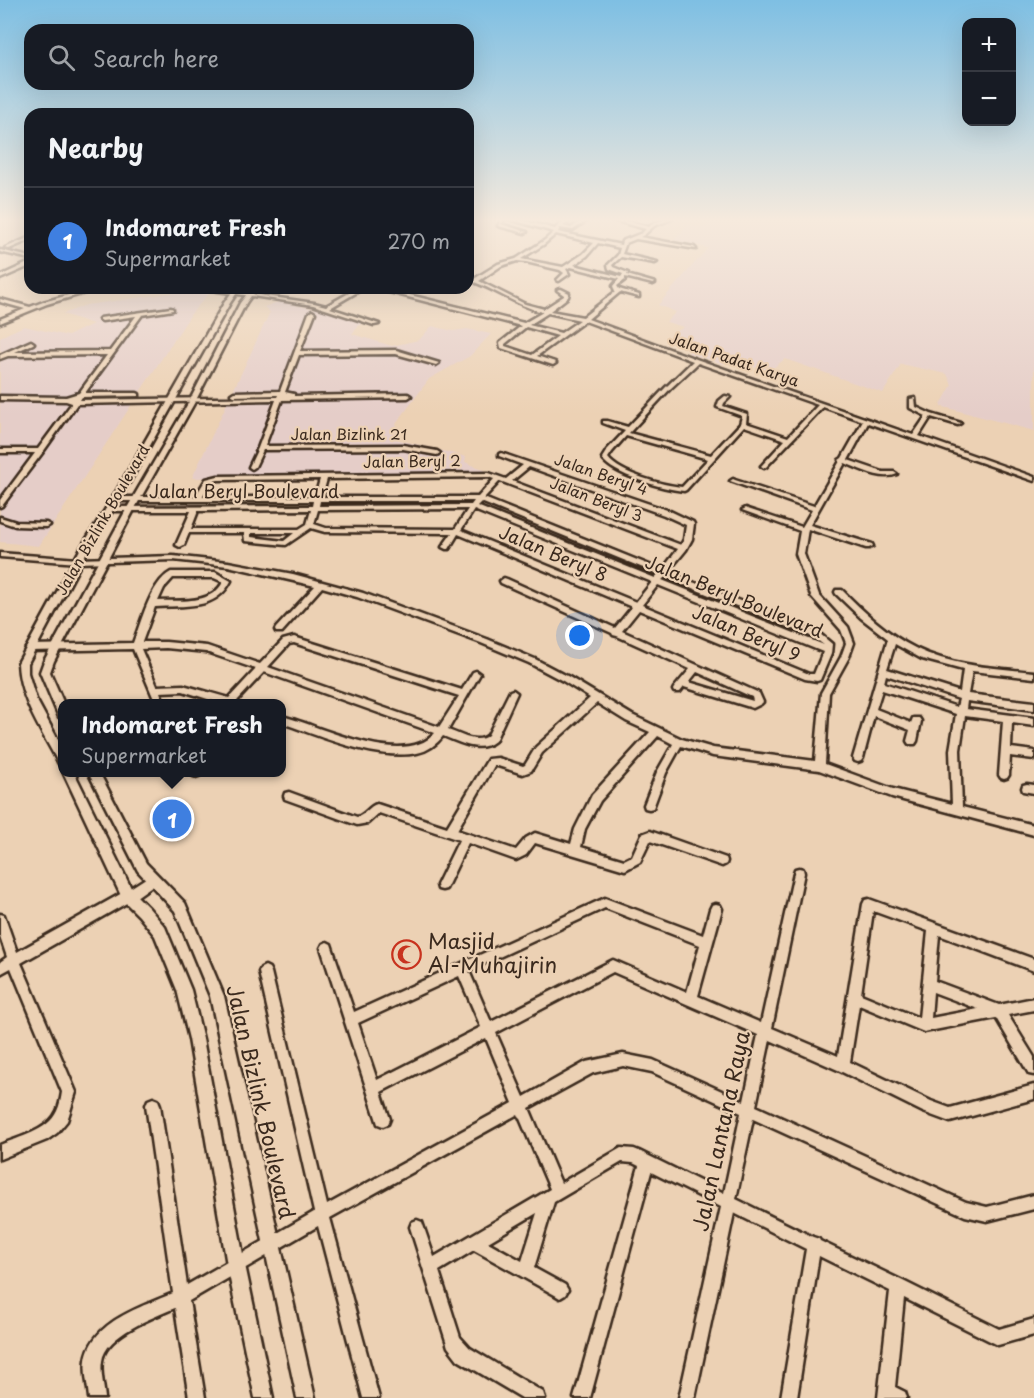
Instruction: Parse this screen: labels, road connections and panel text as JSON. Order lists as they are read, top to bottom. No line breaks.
{"streets":{"street":["Jalan Padat Karya","Jalan Bizlink 21","Jalan Beryl 2","Jalan Beryl 4","Jalan Beryl Boulevard","Jalan Beryl 3","Jalan Bizlink Boulevard","Jalan Beryl 8","Jalan Beryl 9","Jalan Lantana Raya"]},"crossings":[["Jalan Beryl 2","Jalan Beryl Boulevard"],["Jalan Beryl 2","Jalan Beryl 3"],["Jalan Beryl 4","Jalan Beryl 3"],["Jalan Beryl Boulevard","Jalan Bizlink Boulevard"],["Jalan Beryl Boulevard","Jalan Beryl 9"],["Jalan Beryl 8","Jalan Beryl 9"]],"places":{"mosque":["Masjid Al-Muhajirin"]},"page":{"map_buttons":["+","−"],"search":"Search here","heading":"Nearby","list":[{"mark":"1","name":"Indomaret Fresh","note":"Supermarket","value":"270 m"}],"popup":["Indomaret Fresh","Supermarket"],"pins":"1"}}
